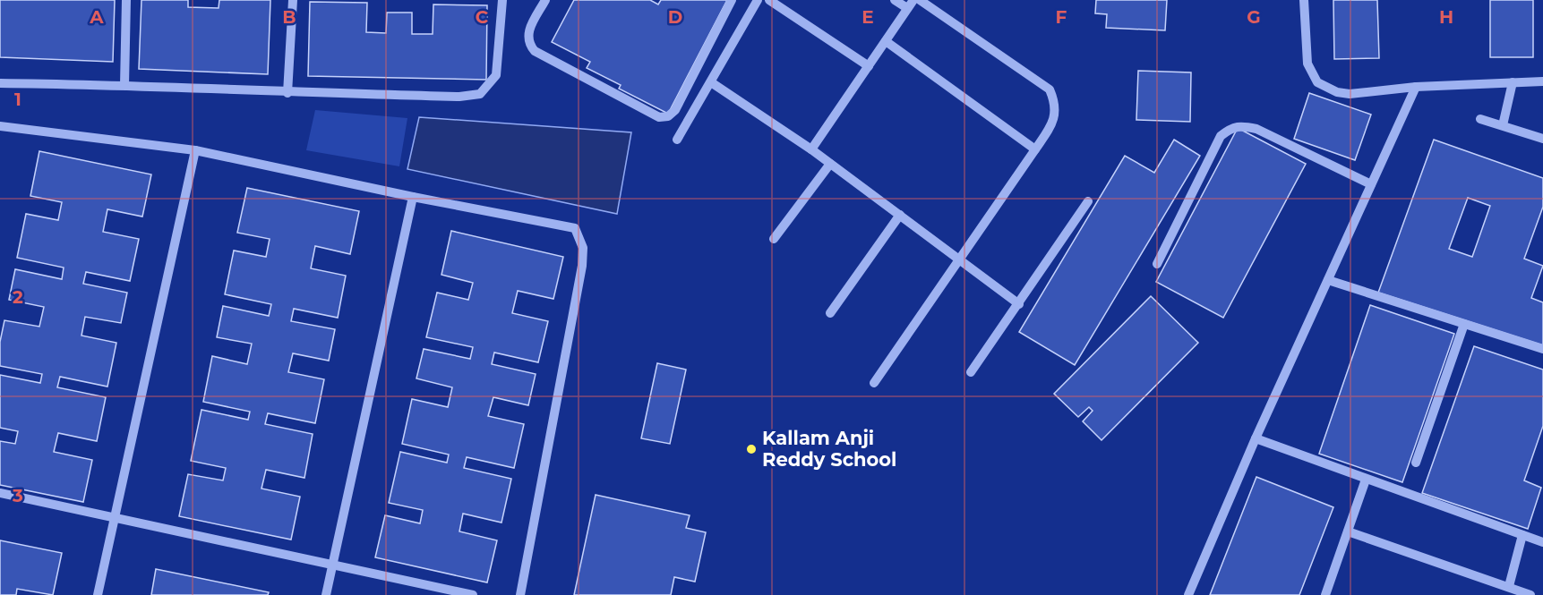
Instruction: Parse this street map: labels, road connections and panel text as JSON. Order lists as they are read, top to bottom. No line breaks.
{"places":["Kallam Anji Reddy School"],"grid":{"columns":["A","B","C","D","E","F","G","H"],"rows":["1","2","3"]}}
